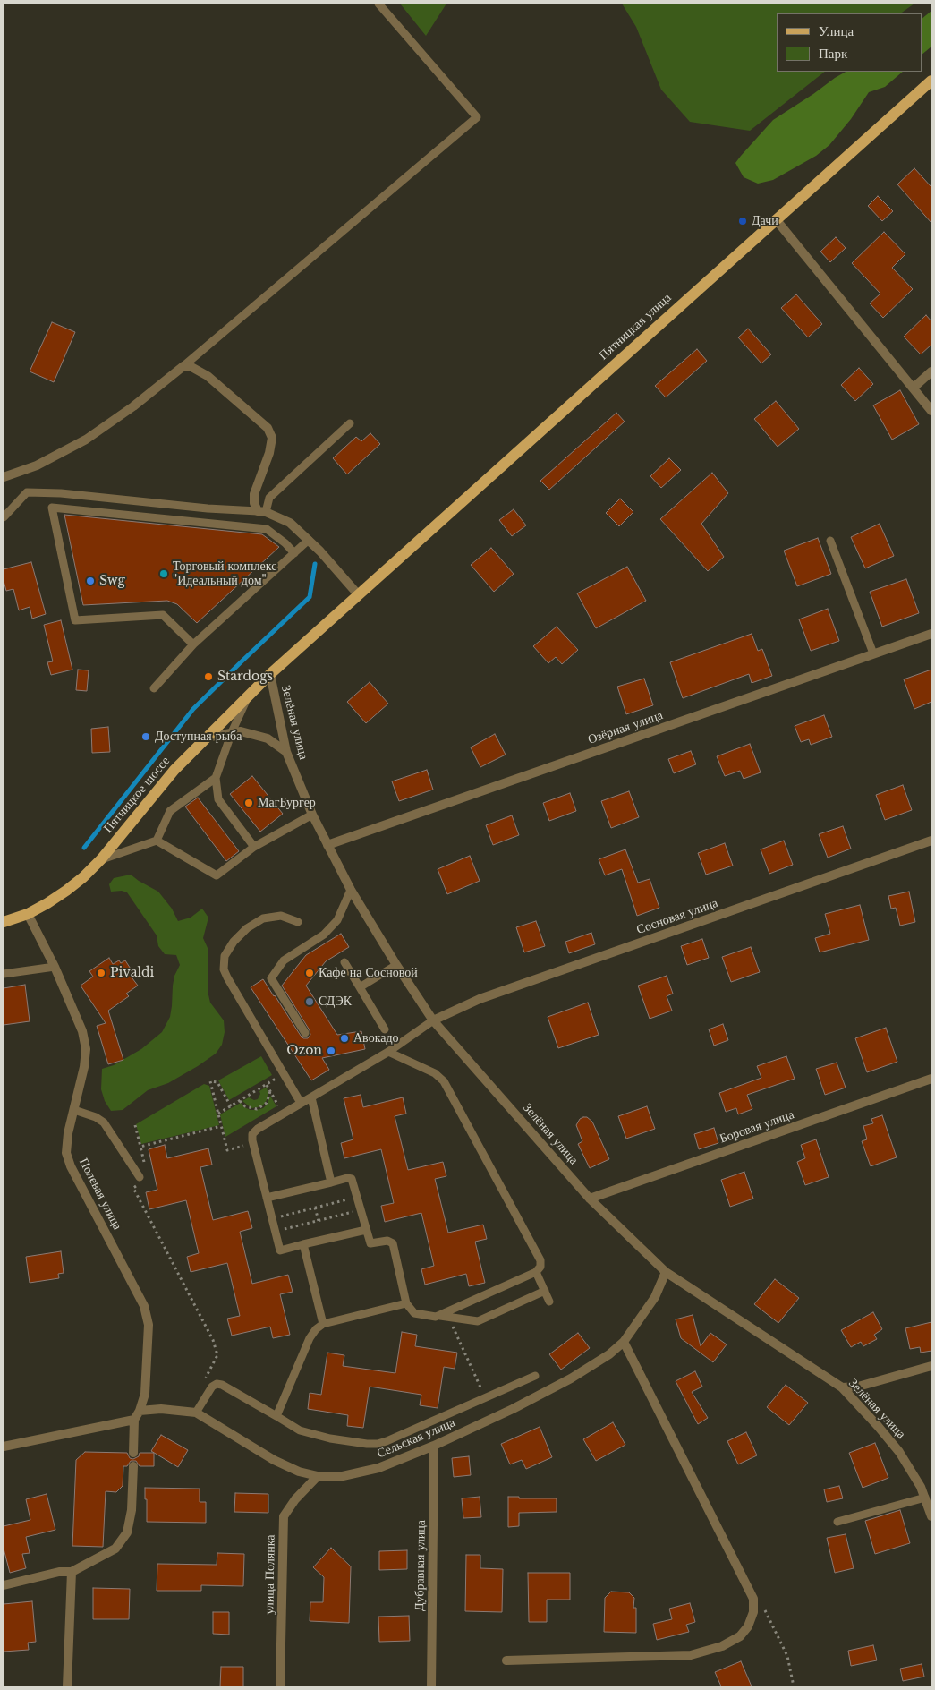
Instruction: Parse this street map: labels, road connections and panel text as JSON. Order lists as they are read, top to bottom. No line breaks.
{"streets":{"main road":["Пятницкая улица","Пятницкое шоссе"],"street":["Зелёная улица","Озёрная улица","Сосновая улица","Боровая улица","Полевая улица","Сельская улица","Дубравная улица","улица Полянка"]},"crossings":[["Пятницкая улица","Пятницкое шоссе"],["Зелёная улица","Озёрная улица"],["Зелёная улица","Пятницкое шоссе"],["Зелёная улица","Сосновая улица"],["Зелёная улица","Боровая улица"],["Зелёная улица","Сельская улица"],["Пятницкое шоссе","Полевая улица"],["Полевая улица","Сельская улица"],["Сельская улица","Дубравная улица"],["Сельская улица","улица Полянка"]],"places":["Дачи","Торговый комплекс \"Идеальный дом\"","Swg","Stardogs","Доступная рыба","МагБургер","Pivaldi","Кафе на Сосновой","СДЭК","Авокадо","Ozon"],"legend":["Улица","Парк"]}
